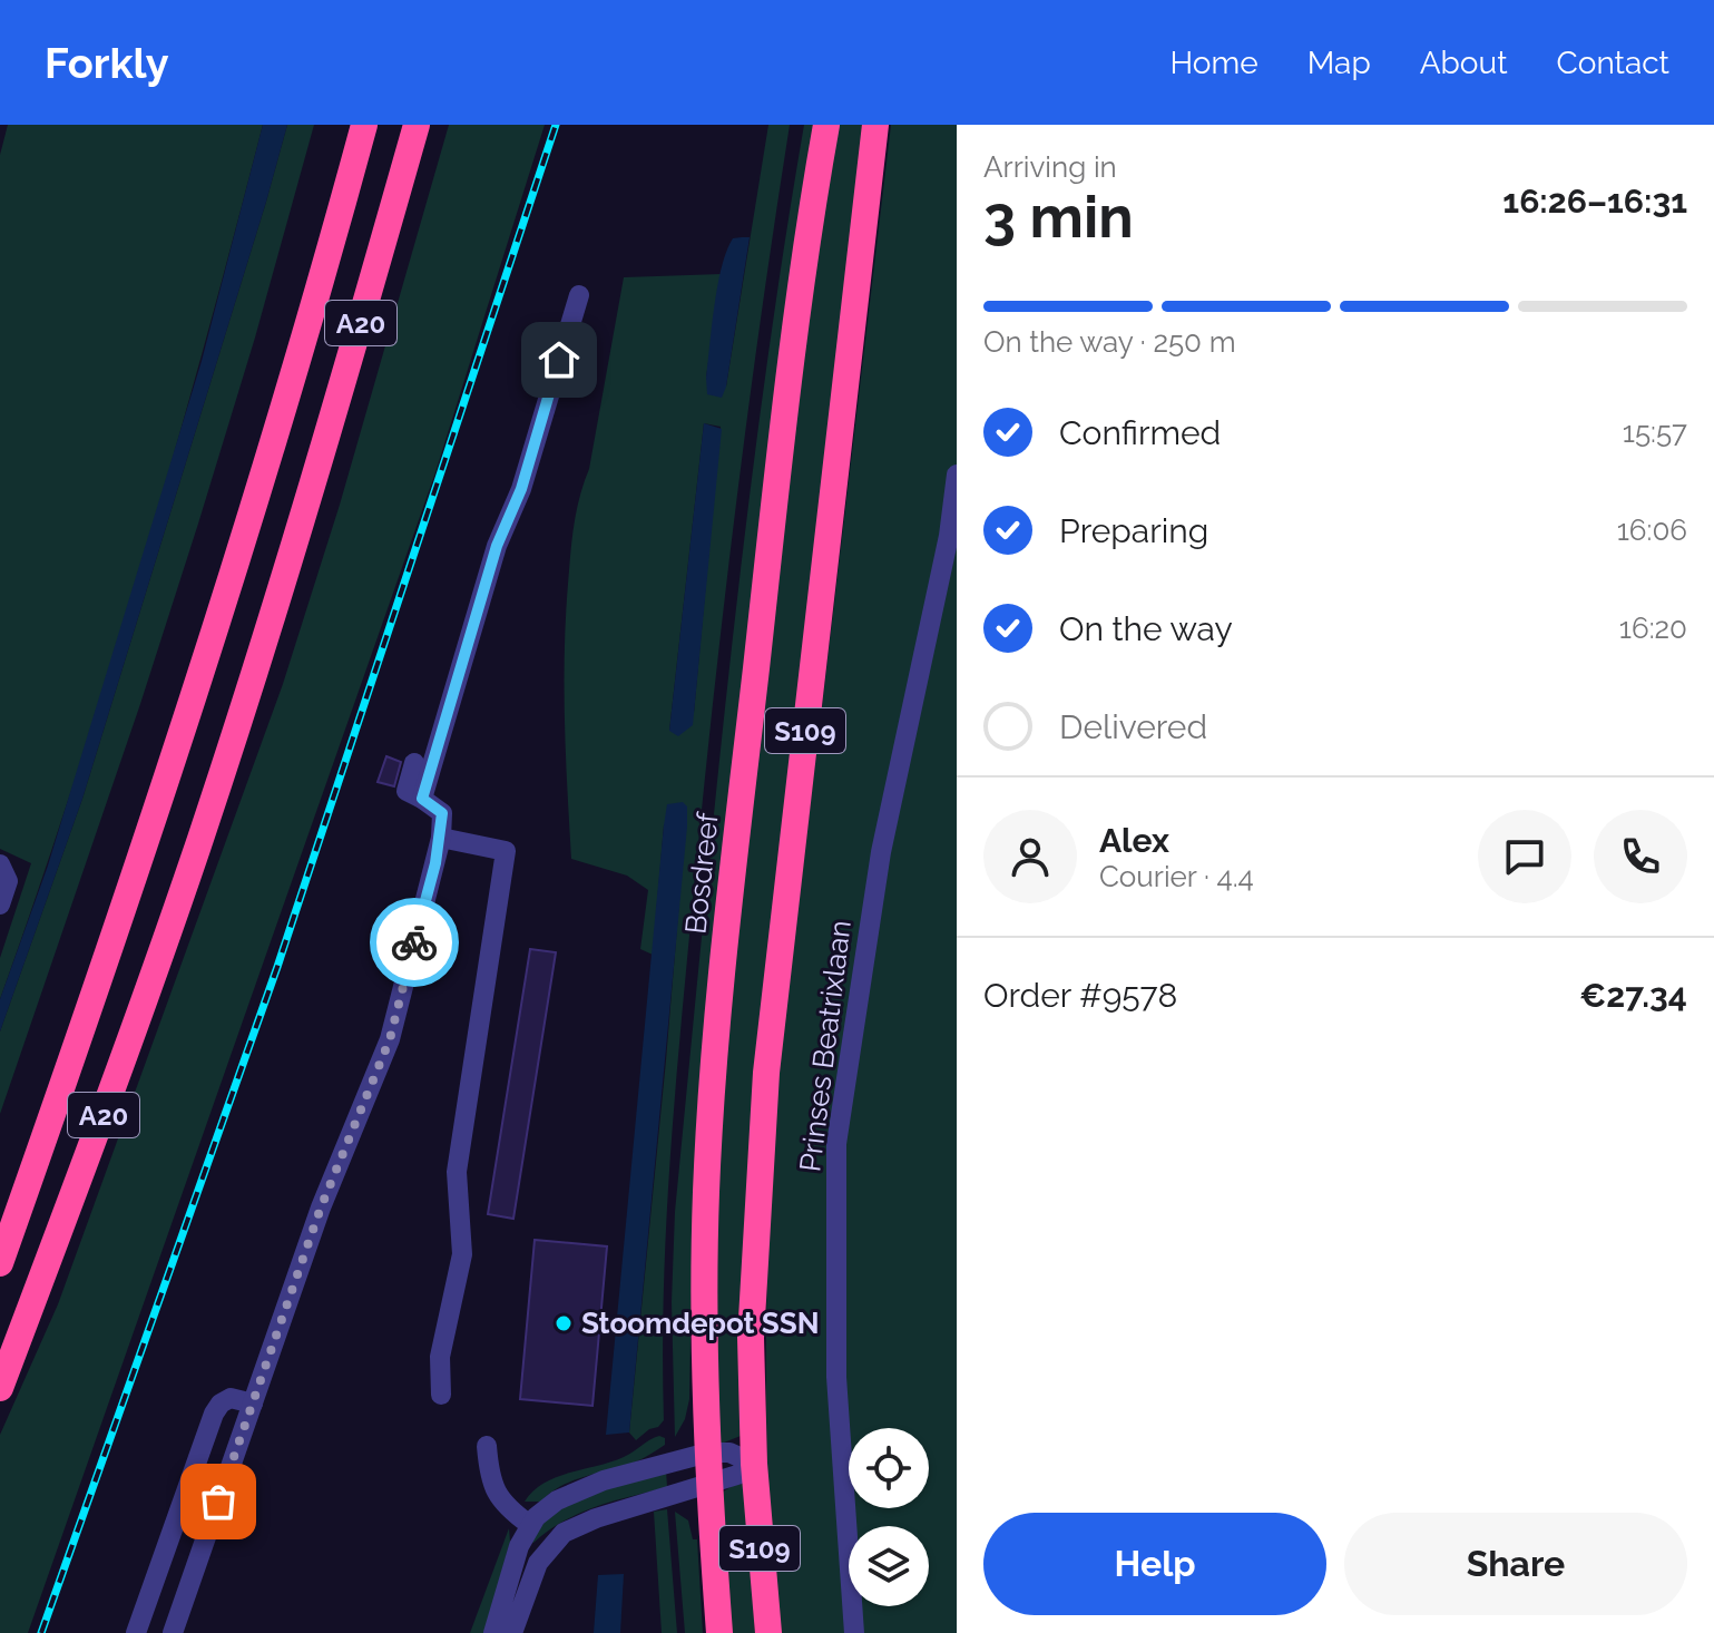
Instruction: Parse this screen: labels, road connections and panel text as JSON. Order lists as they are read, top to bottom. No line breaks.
{"streets":{"highway":["A20","S109","Bosdreef"],"street":["Prinses Beatrixlaan"]},"places":["Stoomdepot SSN"],"page":{"header":"Forkly","nav":["Home","Map","About","Contact"],"heading":["3 min","Arriving in","16:26–16:31"],"panel":["Alex","Courier · 4.4","Order #9578","€27.34"],"bar":"On the way · 250 m","list":[["Confirmed","15:57"],["Preparing","16:06"],["On the way","16:20"],"Delivered"],"buttons":["Help","Share"]}}
